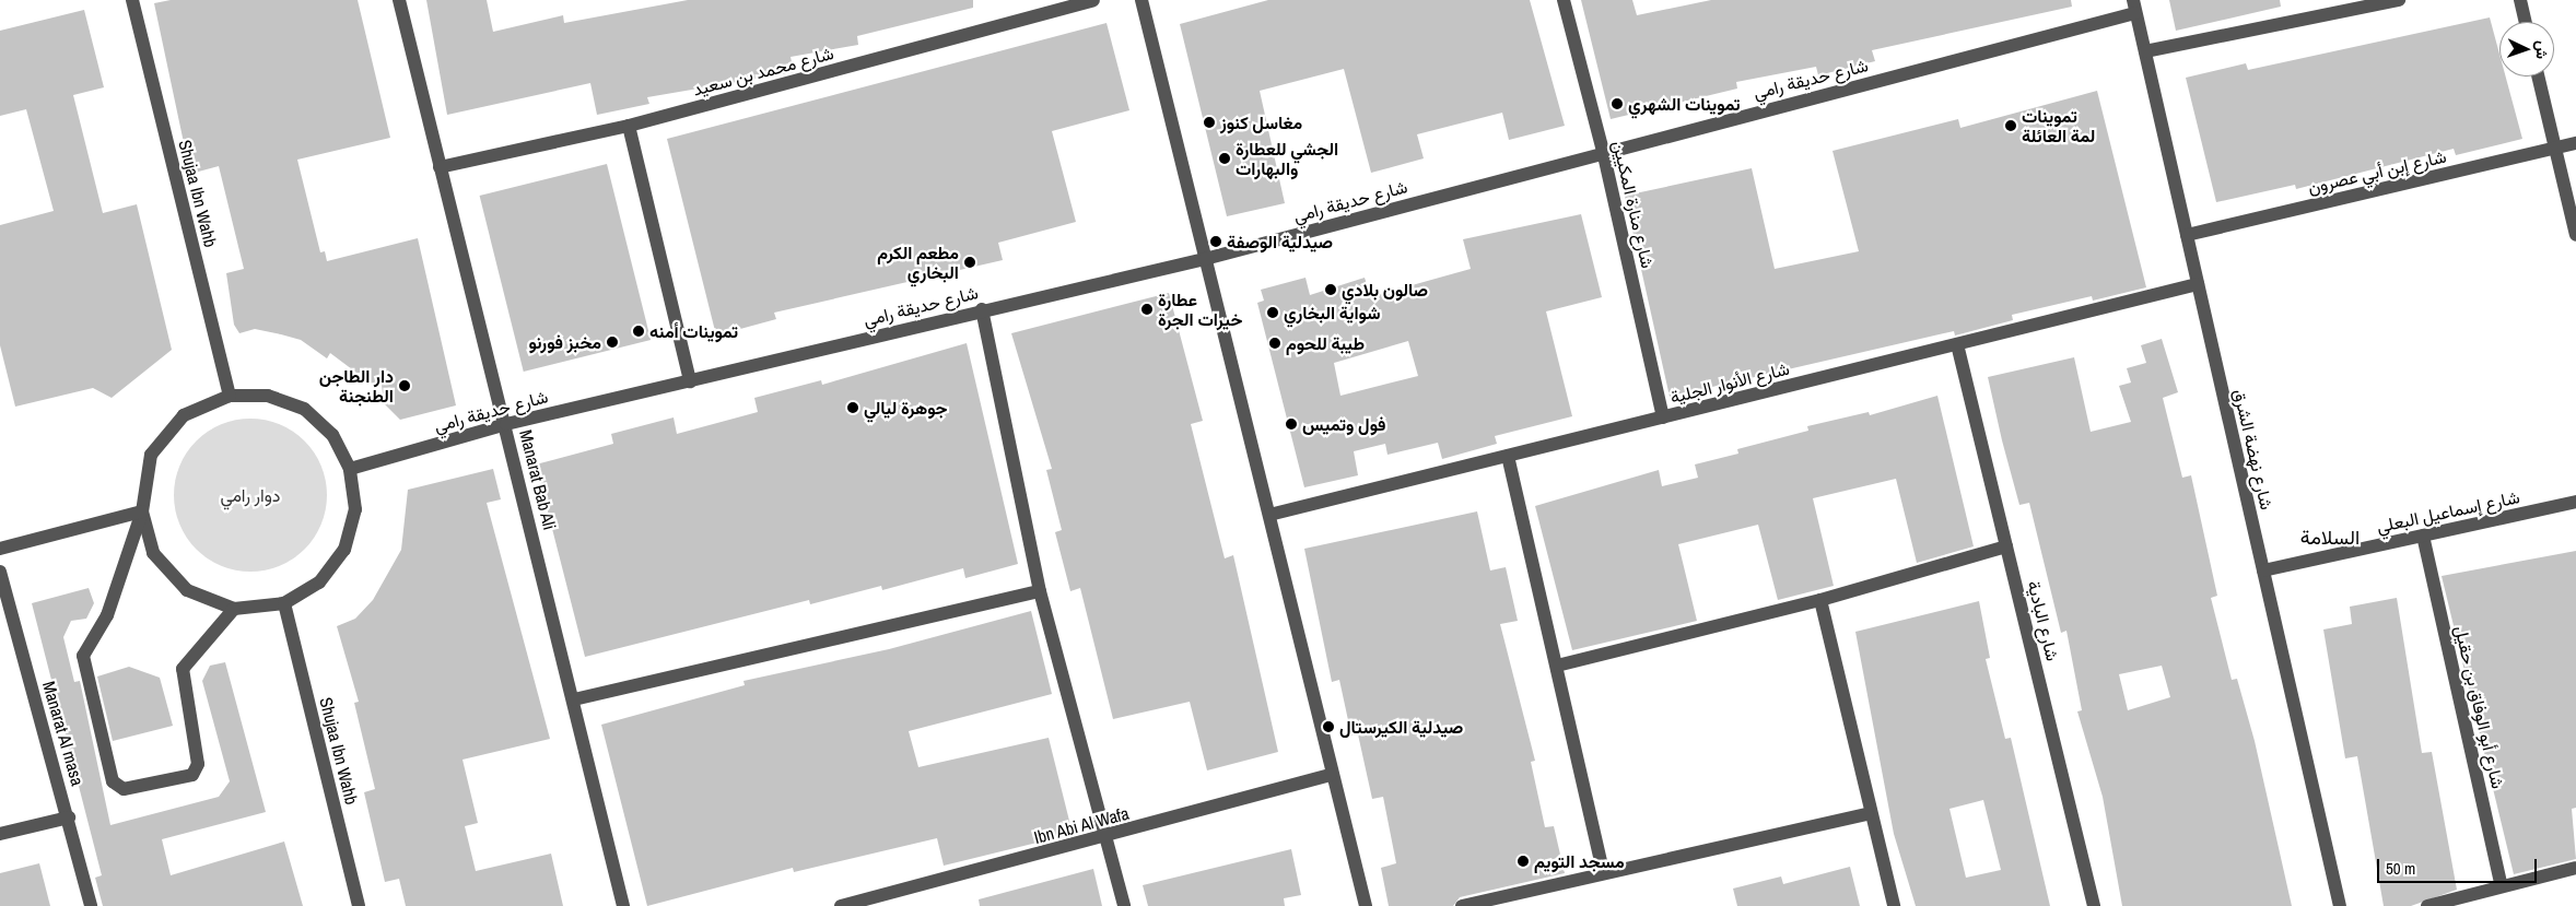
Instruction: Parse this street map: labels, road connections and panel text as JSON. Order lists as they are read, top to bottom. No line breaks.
{"streets":{"street":["شارع محمد بن سعيد","شارع حديقة رامي","شارع إبن أبي عصرون","Shujaa Ibn Wahb","شارع منارة المكيين","شارع الأنوار الجلية","شارع نهضة الشرق","Manarat Bab Ali","شارع إسماعيل البعلي","شارع البادية","شارع أبو الوفاق بن حقيل","Manarat Al masa","Ibn Abi Al Wafa"]},"crossings":[["شارع محمد بن سعيد","Manarat Bab Ali"],["شارع حديقة رامي","شارع منارة المكيين"],["شارع حديقة رامي","شارع نهضة الشرق"],["شارع حديقة رامي","Manarat Bab Ali"],["شارع إبن أبي عصرون","شارع نهضة الشرق"],["شارع منارة المكيين","شارع الأنوار الجلية"],["شارع الأنوار الجلية","شارع نهضة الشرق"],["شارع الأنوار الجلية","شارع البادية"],["شارع نهضة الشرق","شارع إسماعيل البعلي"],["شارع إسماعيل البعلي","شارع أبو الوفاق بن حقيل"]],"districts":["السلامة"],"parks":["دوار رامي"],"places":["تموينات الشهري","مغاسل كنوز","تموينات لمة العائلة","الجشي للعطارة والبهارات","صيدلية الوصفة","مطعم الكرم البخاري","صالون بلادي","عطارة خيرات الجرة","شواية البخاري","تموينات أمنه","مخبز فورنو","طيبة للحوم","دار الطاجن الطنجنة","جوهرة ليالي","فول وتميس","صيدلية الكيرستال","مسجد التويم"],"scale_bar":"50 m","north":"right"}
